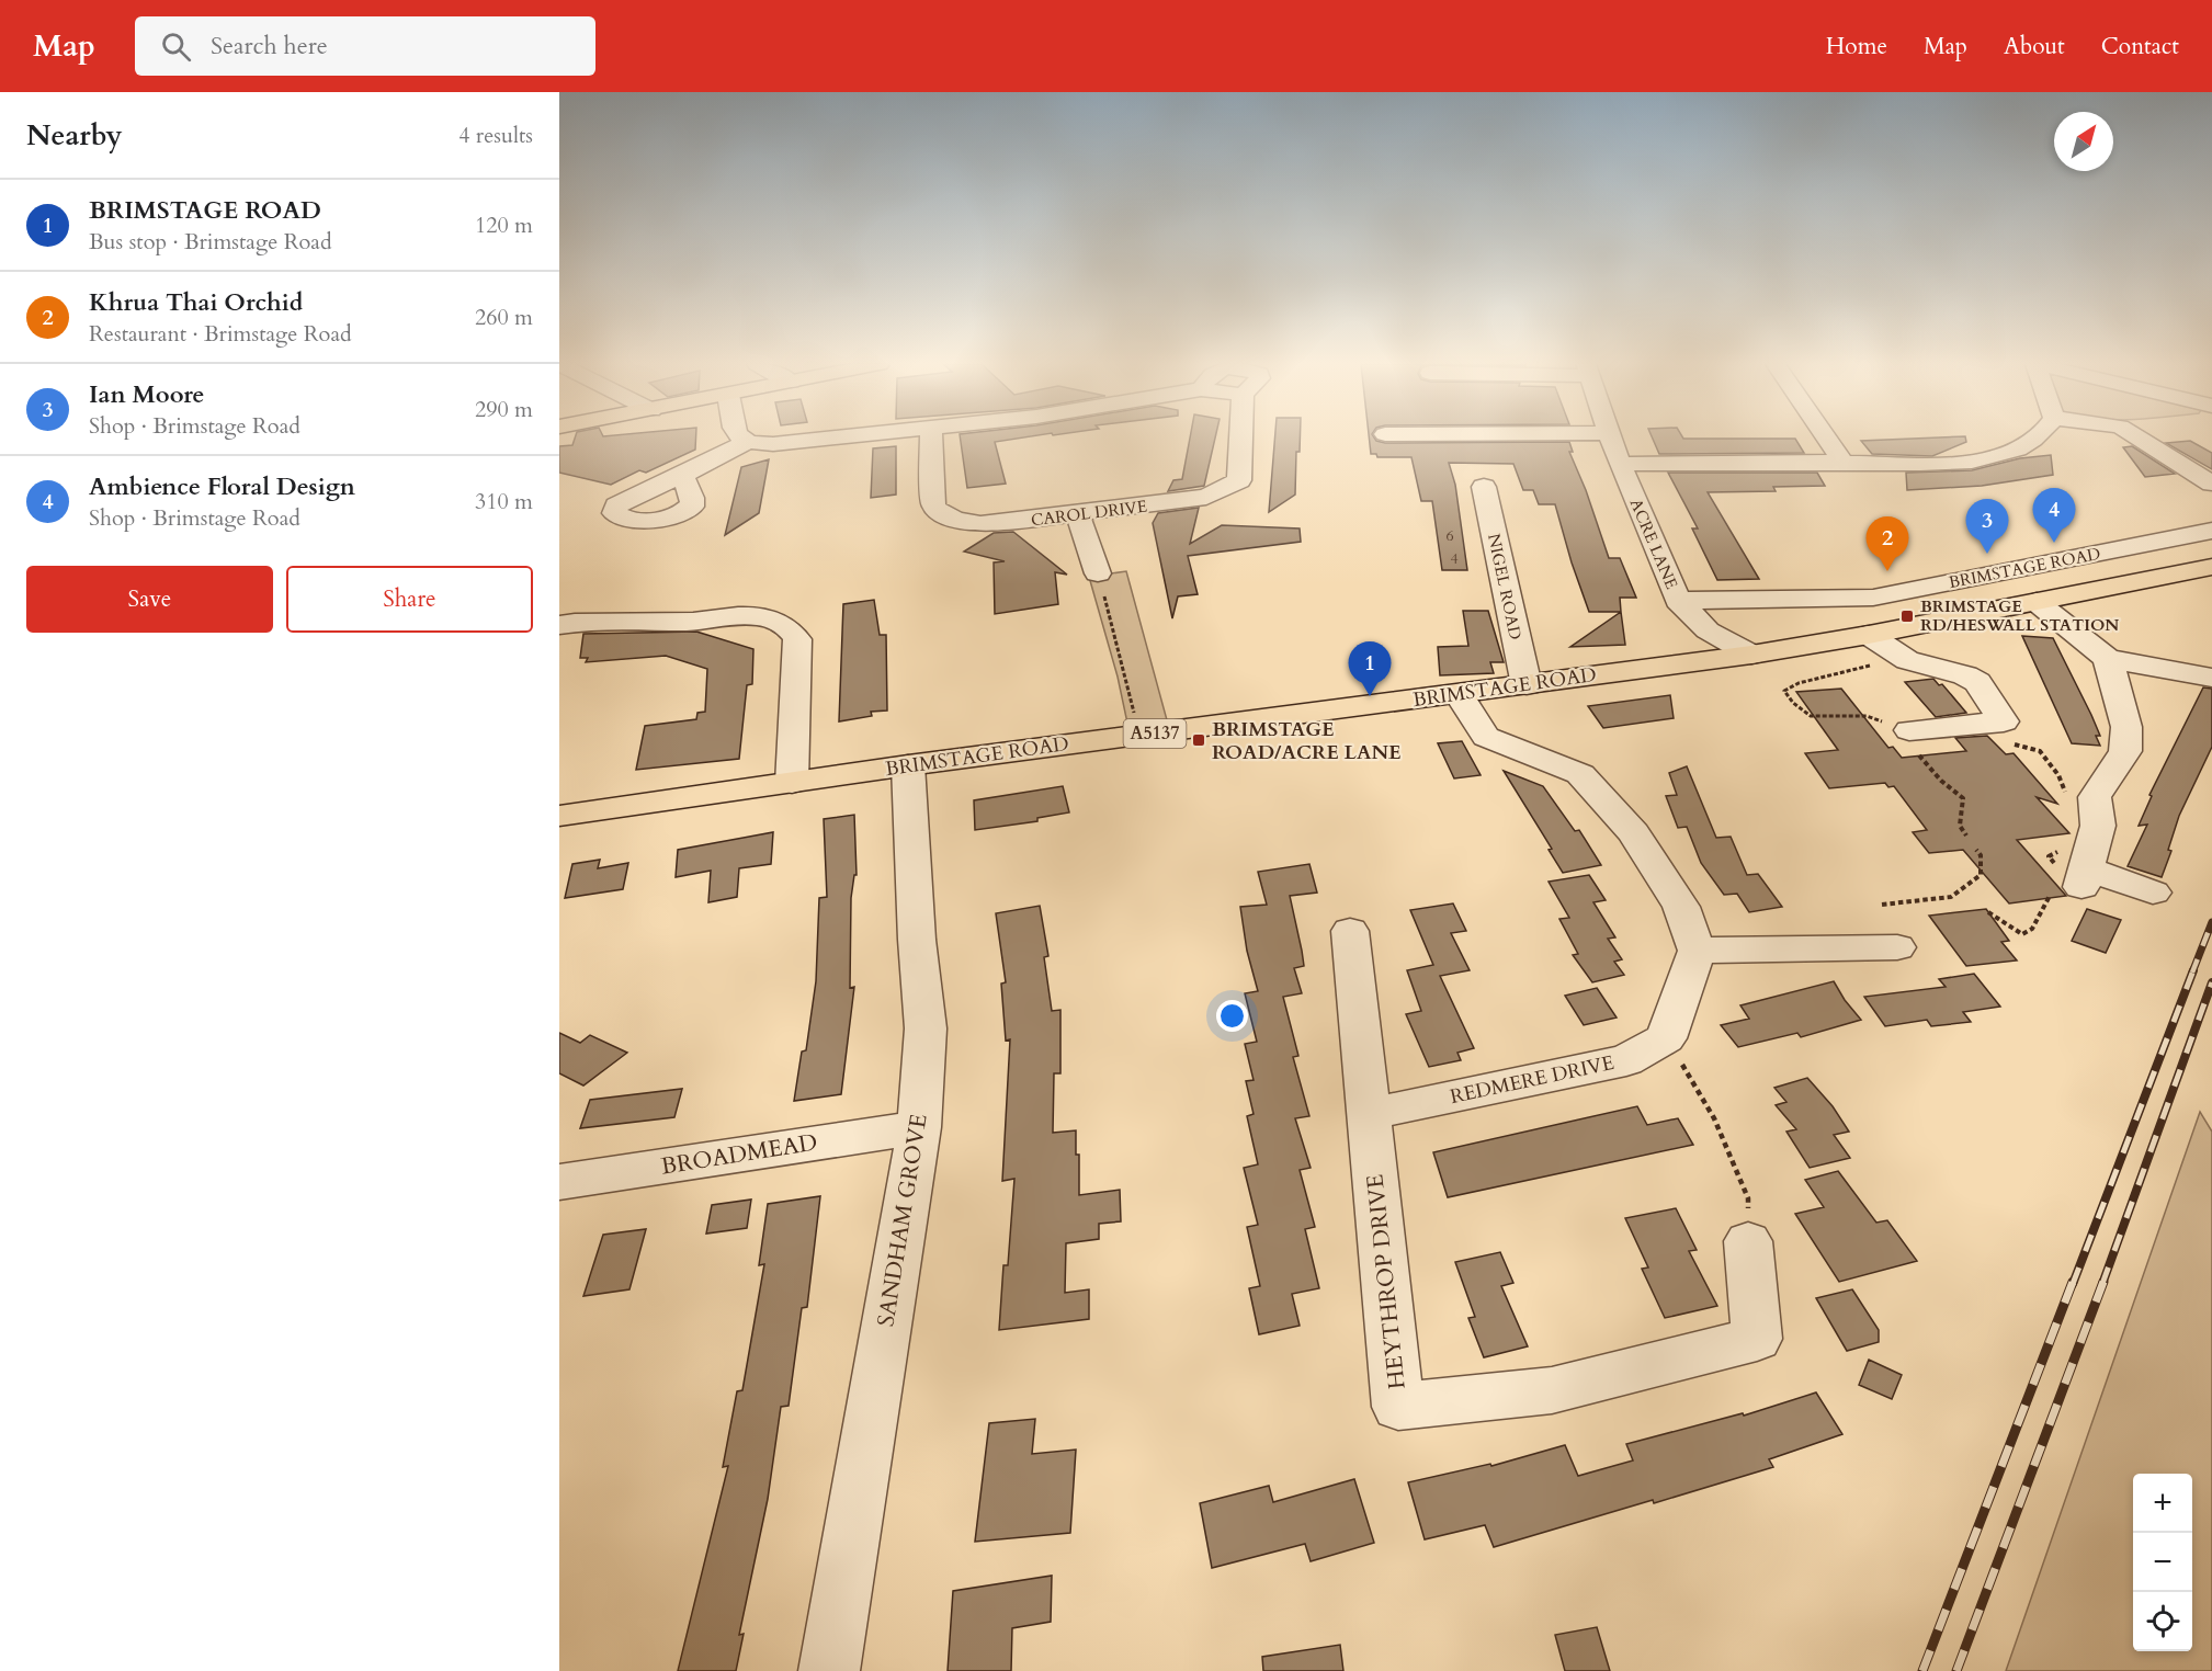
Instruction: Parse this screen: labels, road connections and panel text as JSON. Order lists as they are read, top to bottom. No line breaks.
{"streets":{"main road":["BRIMSTAGE ROAD","A5137"],"street":["CAROL DRIVE","ACRE LANE","NIGEL ROAD","REDMERE DRIVE","BROADMEAD","SANDHAM GROVE","HEYTHROP DRIVE"]},"crossings":[["ACRE LANE","BRIMSTAGE ROAD"],["BRIMSTAGE ROAD","NIGEL ROAD"],["BRIMSTAGE ROAD","SANDHAM GROVE"],["REDMERE DRIVE","HEYTHROP DRIVE"],["BROADMEAD","SANDHAM GROVE"]],"places":{"transit":["BRIMSTAGE RD/HESWALL STATION","BRIMSTAGE ROAD/ACRE LANE"]},"house_numbers":["6","4"],"north":"top right","page":{"header":"Map","search":"Search here","nav":["Home","Map","About","Contact"],"heading":["Nearby","4 results"],"list":[{"mark":"1","name":"BRIMSTAGE ROAD","note":"Bus stop · Brimstage Road","value":"120 m"},{"mark":"2","name":"Khrua Thai Orchid","note":"Restaurant · Brimstage Road","value":"260 m"},{"mark":"3","name":"Ian Moore","note":"Shop · Brimstage Road","value":"290 m"},{"mark":"4","name":"Ambience Floral Design","note":"Shop · Brimstage Road","value":"310 m"}],"pins":["4","3","2","1"],"buttons":["Save","Share"],"map_buttons":["+","−"]}}
